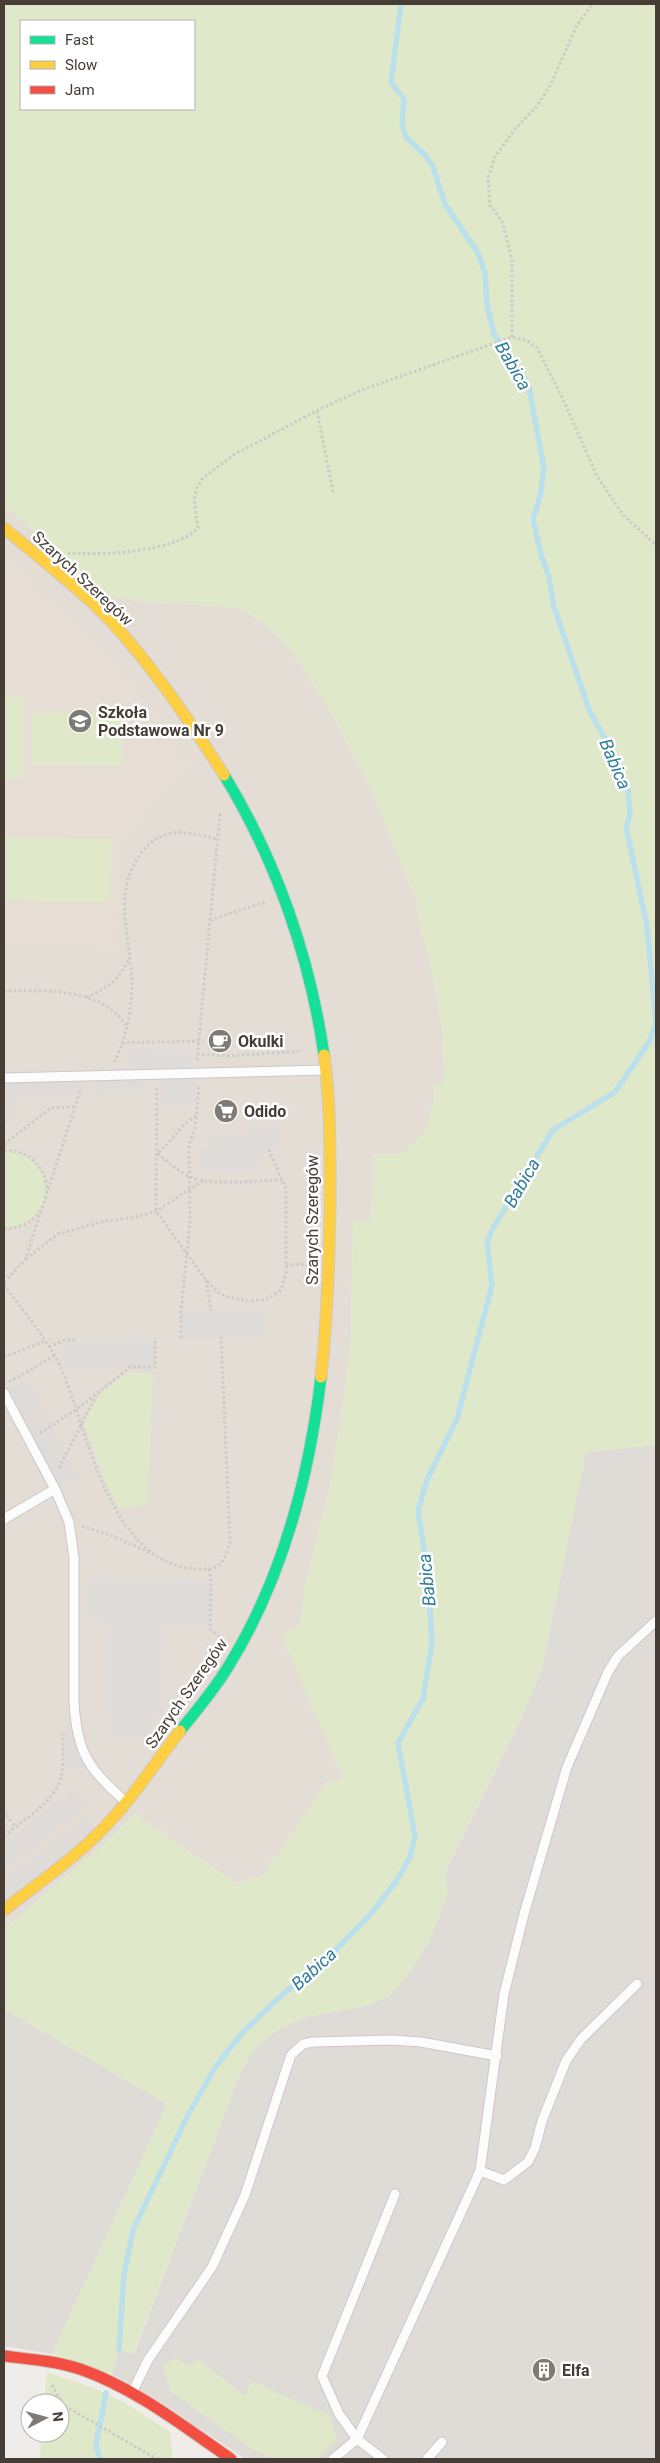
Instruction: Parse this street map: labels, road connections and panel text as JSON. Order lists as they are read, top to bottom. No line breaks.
{"streets":{"street":["Szarych Szeregów"]},"water":["Babica"],"places":{"school or university":["Szkoła Podstawowa Nr 9"],"cafe":["Okulki"],"supermarket":["Odido"],"building":["Elfa"]},"legend":["Fast","Slow","Jam"],"north":"right"}
